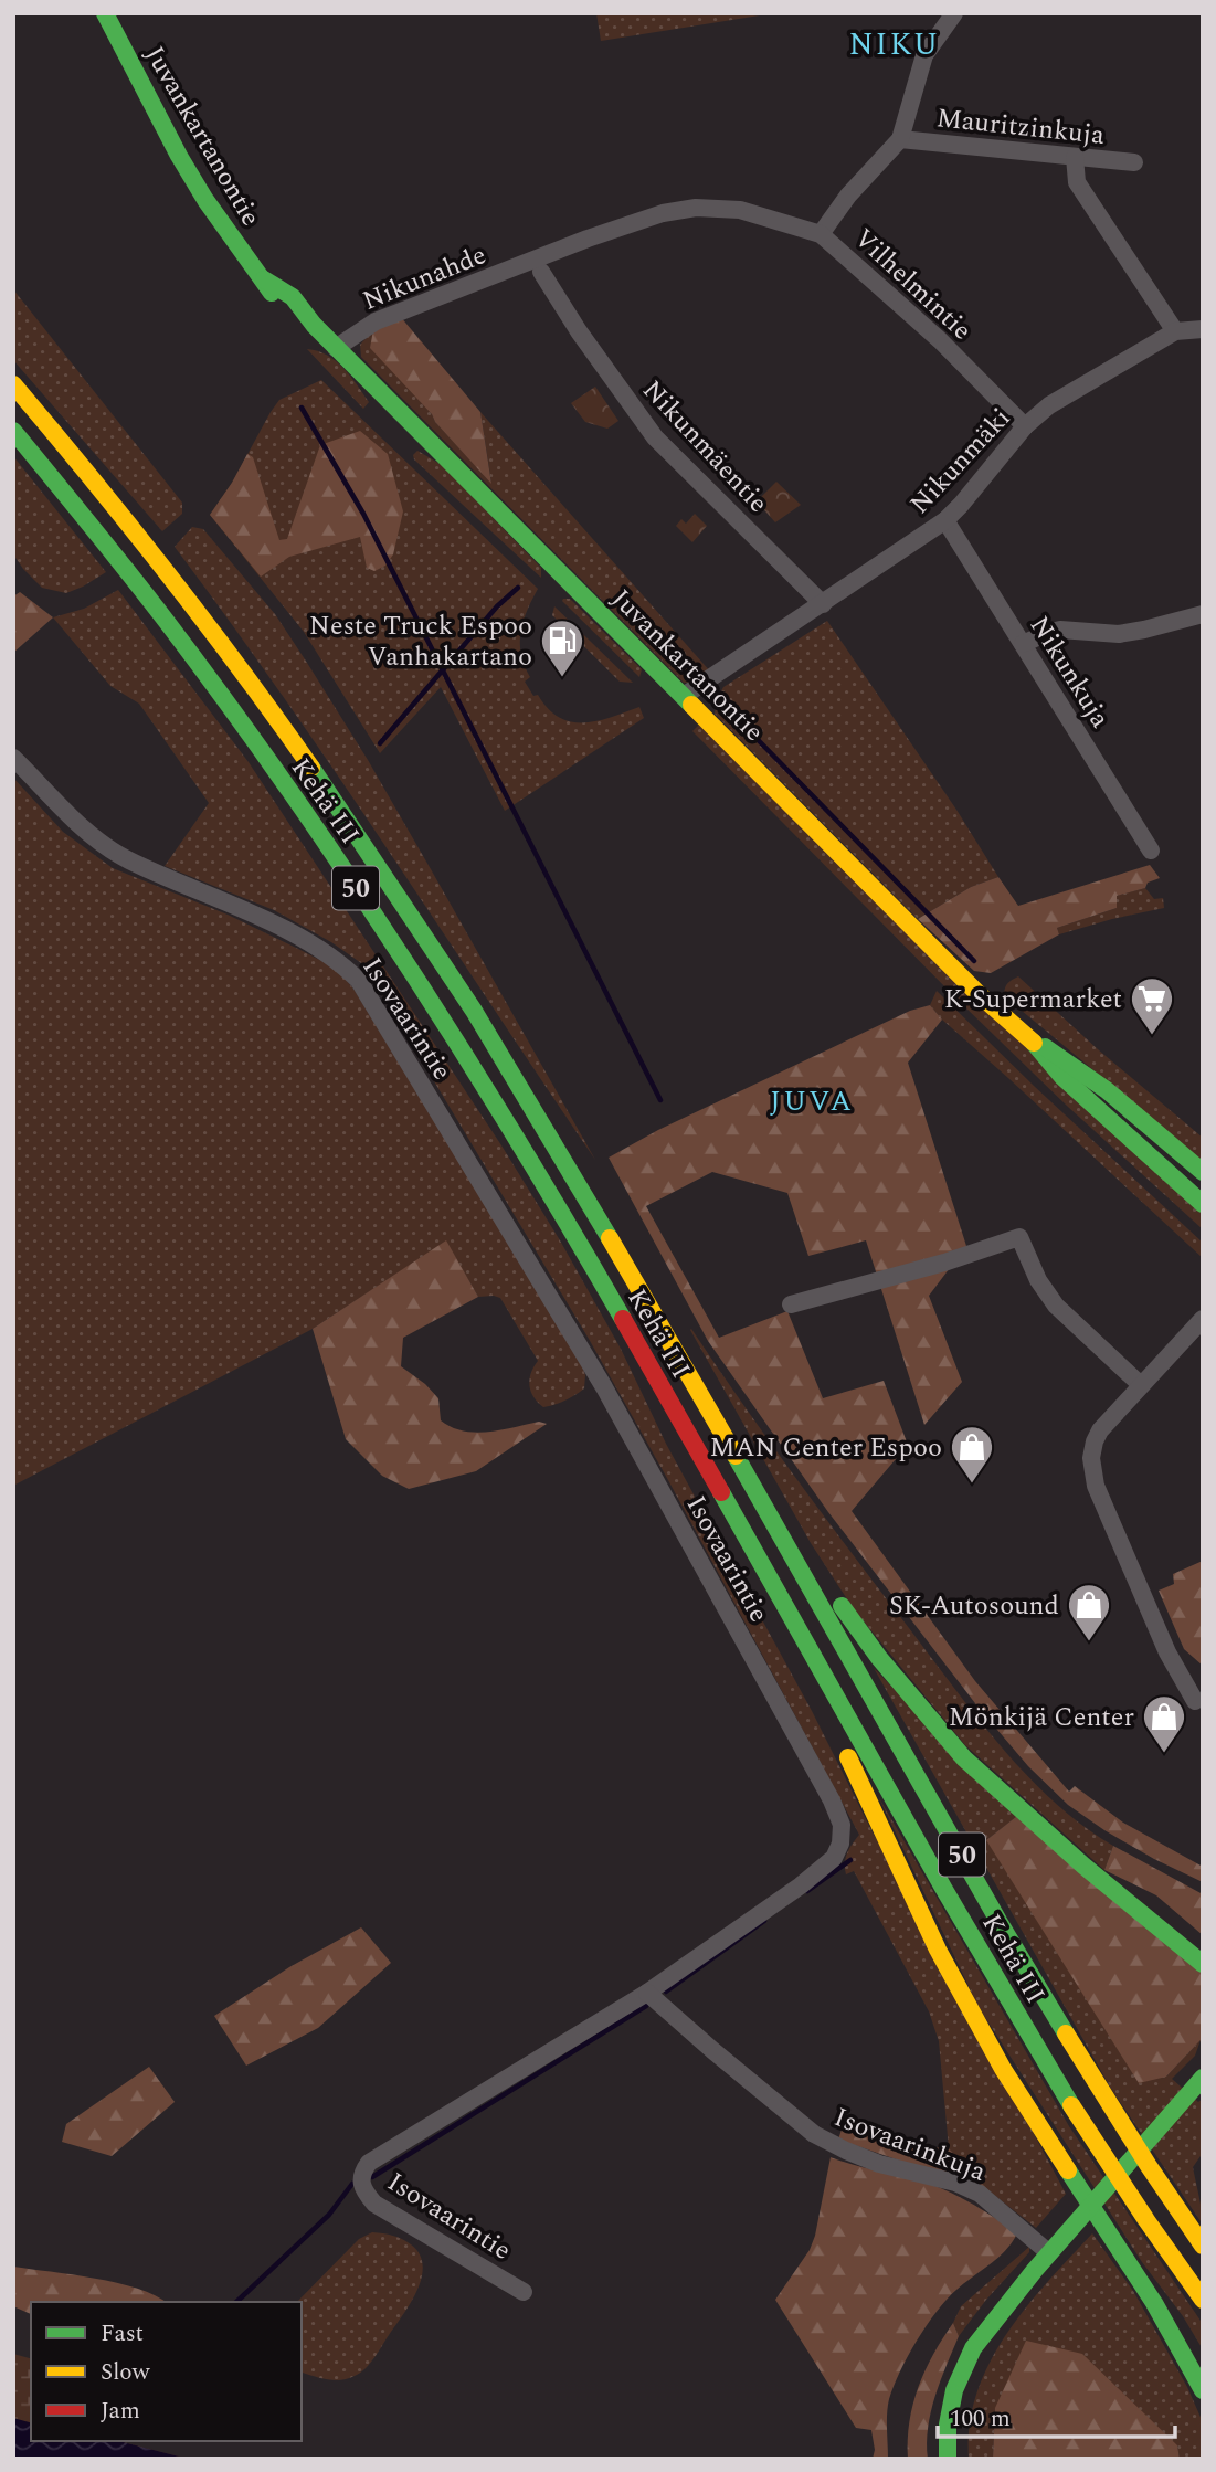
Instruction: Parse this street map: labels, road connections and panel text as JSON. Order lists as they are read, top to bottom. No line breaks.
{"streets":{"main road":["Juvankartanontie","Kehä III","50"],"street":["Mauritzinkuja","Nikunahde","Vilhelmintie","Nikunmäentie","Nikunmäki","Nikunkuja","Isovaarintie","Isovaarinkuja"]},"crossings":[["Mauritzinkuja","Vilhelmintie"],["Juvankartanontie","Nikunahde"],["Juvankartanontie","Nikunmäki"],["Nikunahde","Vilhelmintie"],["Nikunahde","Nikunmäentie"],["Vilhelmintie","Nikunmäki"],["Nikunmäentie","Nikunmäki"],["Nikunmäki","Nikunkuja"],["Isovaarintie","Isovaarinkuja"]],"districts":["NIKU","JUVA"],"places":{"fuel station":["Neste Truck Espoo Vanhakartano"],"supermarket":["K-Supermarket"],"shop":["MAN Center Espoo","SK-Autosound","Mönkijä Center"]},"legend":["Fast","Slow","Jam"],"scale_bar":"100 m"}
